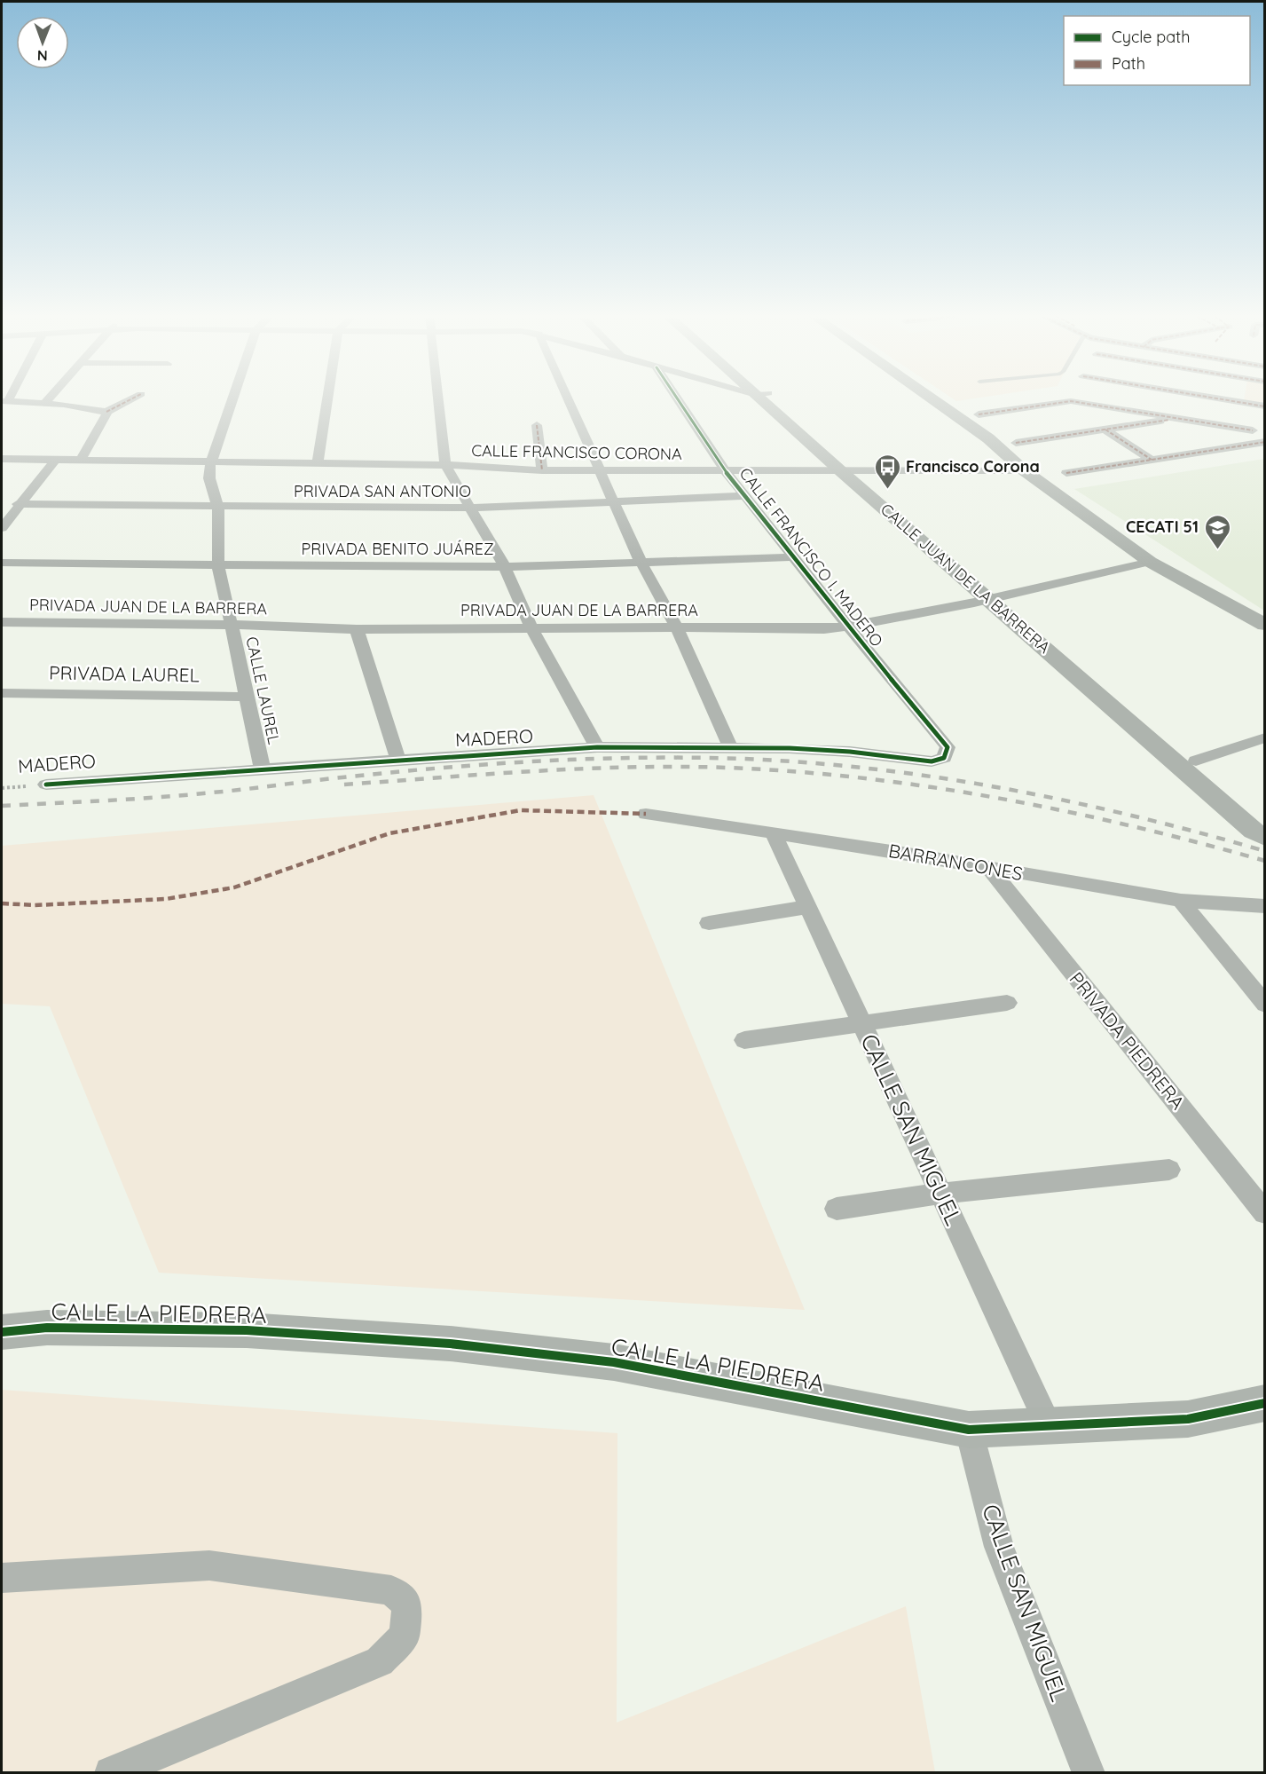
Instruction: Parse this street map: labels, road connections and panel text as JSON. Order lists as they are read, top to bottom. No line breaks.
{"streets":{"main road":["CALLE JUAN DE LA BARRERA","CALLE LA PIEDRERA"],"street":["CALLE FRANCISCO CORONA","PRIVADA SAN ANTONIO","PRIVADA BENITO JUÁREZ","CALLE FRANCISCO I. MADERO","PRIVADA JUAN DE LA BARRERA","PRIVADA LAUREL","CALLE LAUREL","MADERO","BARRANCONES","PRIVADA PIEDRERA","CALLE SAN MIGUEL"]},"crossings":[["CALLE FRANCISCO CORONA","CALLE FRANCISCO I. MADERO"],["CALLE FRANCISCO CORONA","CALLE JUAN DE LA BARRERA"],["CALLE FRANCISCO CORONA","CALLE LAUREL"],["PRIVADA SAN ANTONIO","CALLE FRANCISCO I. MADERO"],["PRIVADA SAN ANTONIO","CALLE LAUREL"],["PRIVADA BENITO JUÁREZ","CALLE FRANCISCO I. MADERO"],["PRIVADA BENITO JUÁREZ","CALLE LAUREL"],["CALLE FRANCISCO I. MADERO","PRIVADA JUAN DE LA BARRERA"],["CALLE FRANCISCO I. MADERO","MADERO"],["CALLE JUAN DE LA BARRERA","PRIVADA JUAN DE LA BARRERA"],["PRIVADA JUAN DE LA BARRERA","CALLE LAUREL"],["PRIVADA LAUREL","CALLE LAUREL"],["CALLE LAUREL","MADERO"],["BARRANCONES","PRIVADA PIEDRERA"],["BARRANCONES","CALLE SAN MIGUEL"],["CALLE SAN MIGUEL","CALLE LA PIEDRERA"]],"places":{"bus stop":["Francisco Corona"],"school or university":["CECATI 51"]},"legend":["Cycle path","Path"],"north":"bottom"}
